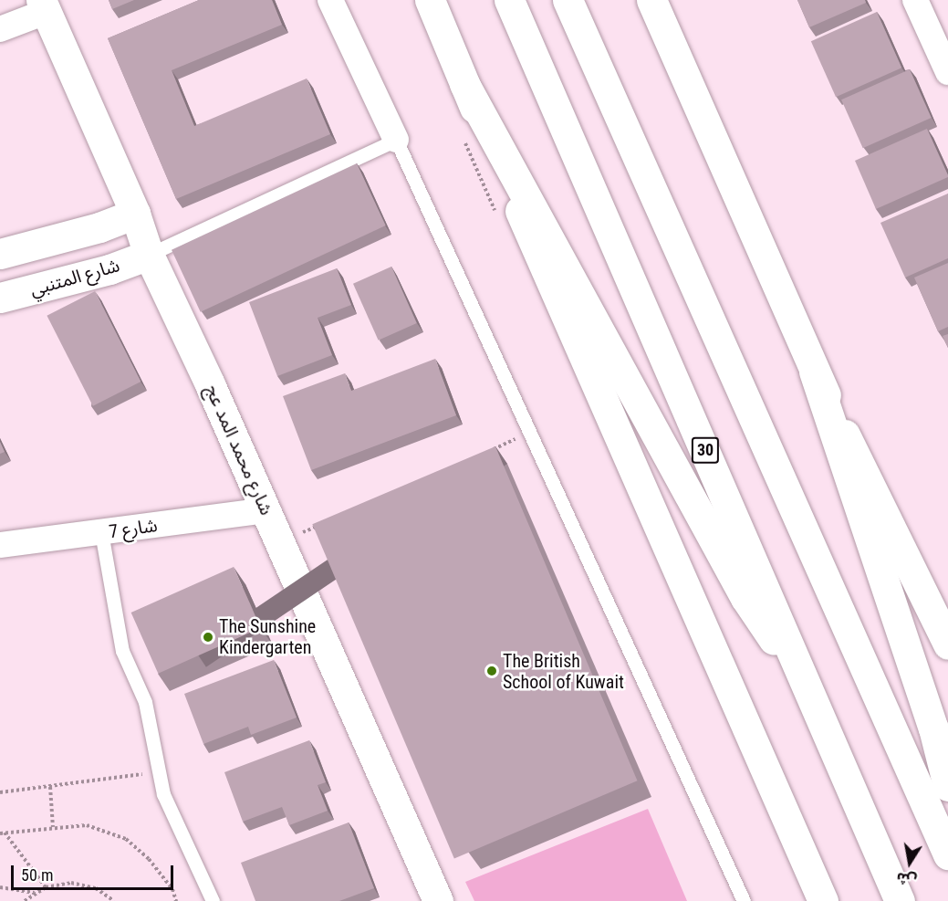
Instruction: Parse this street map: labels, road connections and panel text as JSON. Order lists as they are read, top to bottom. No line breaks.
{"streets":{"main road":["شارع المتنبي","شارع محمد المد عج","30"],"street":["شارع 7"]},"crossings":[["شارع المتنبي","شارع محمد المد عج"],["شارع محمد المد عج","شارع 7"]],"places":["The Sunshine Kindergarten","The British School of Kuwait"],"scale_bar":"50 m","north":"bottom"}
